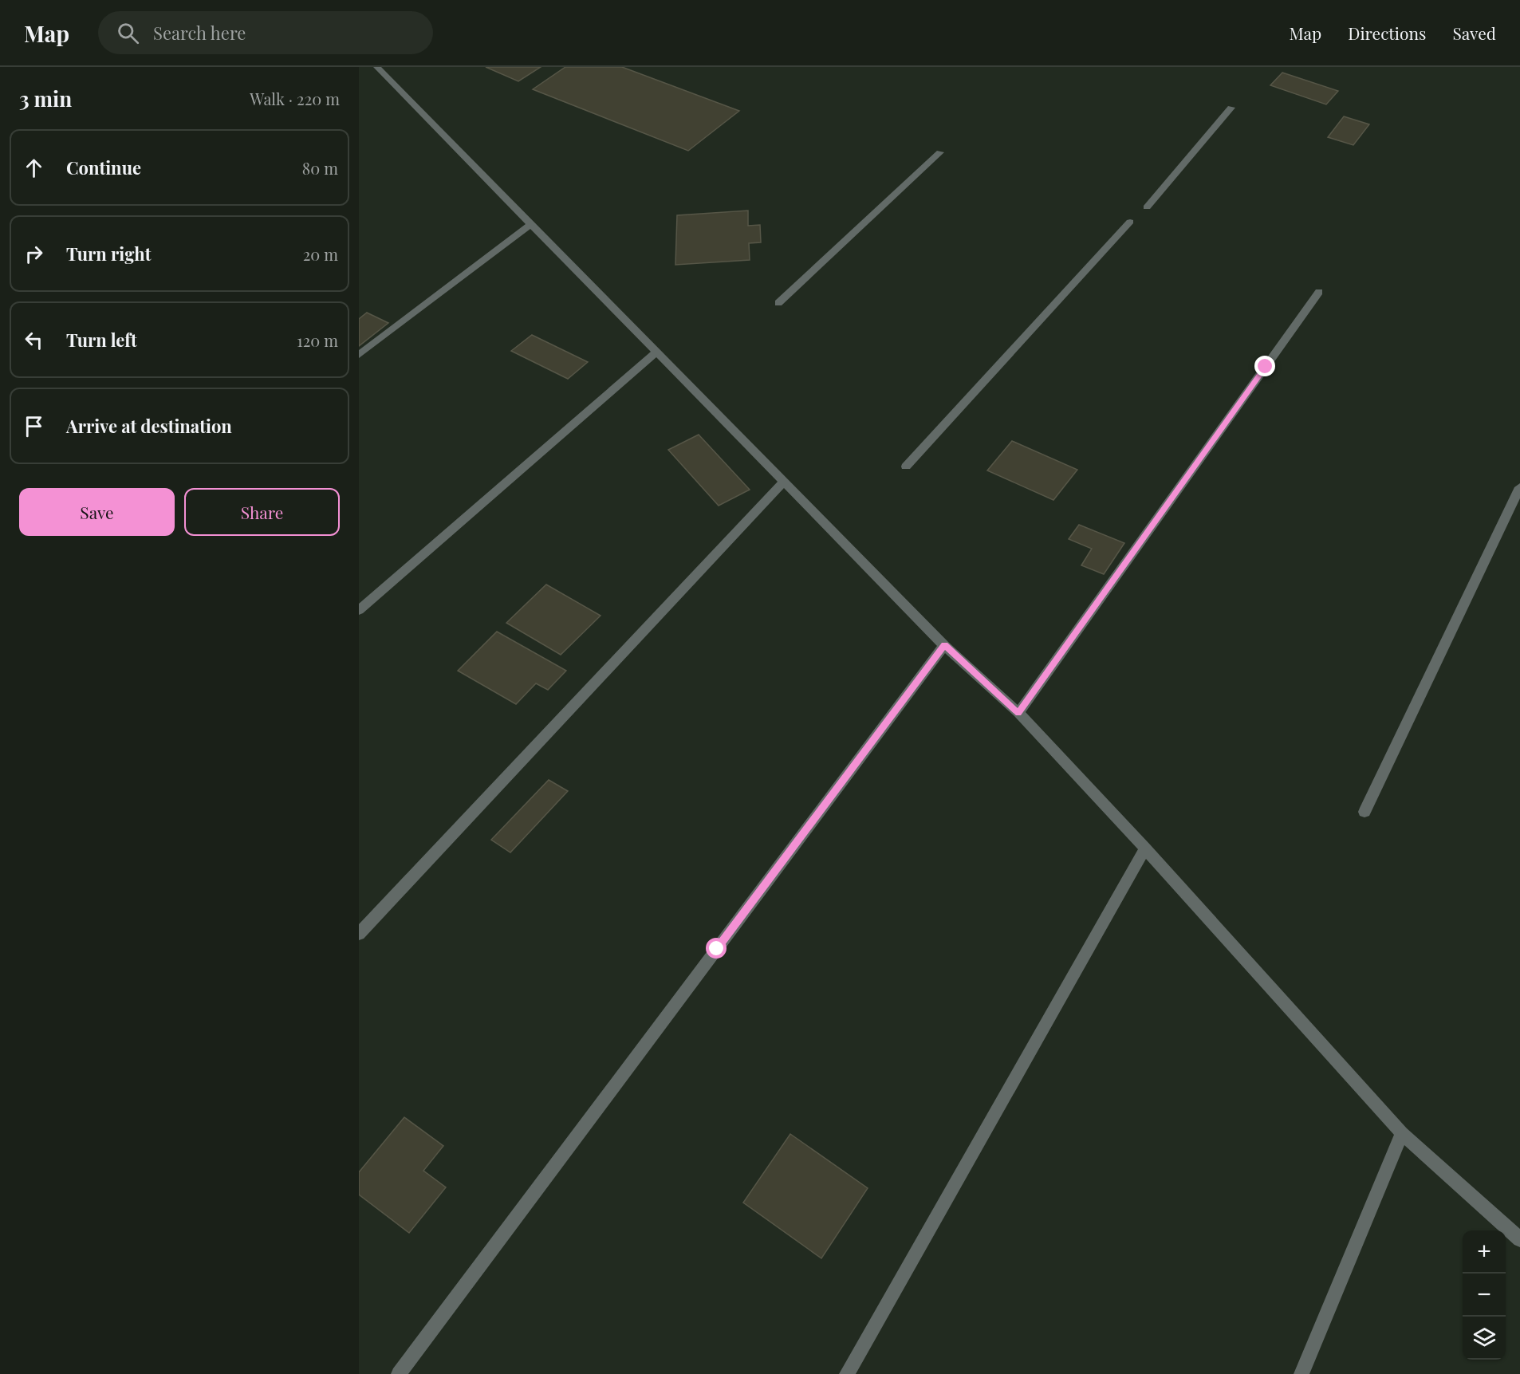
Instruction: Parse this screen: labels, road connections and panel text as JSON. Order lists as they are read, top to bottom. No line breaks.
{"page":{"header":"Map","search":"Search here","nav":["Map","Directions","Saved"],"heading":["3 min","Walk · 220 m"],"list":[["Continue","80 m"],["Turn right","20 m"],["Turn left","120 m"],"Arrive at destination"],"buttons":["Save","Share"],"map_buttons":["+","−"]}}
